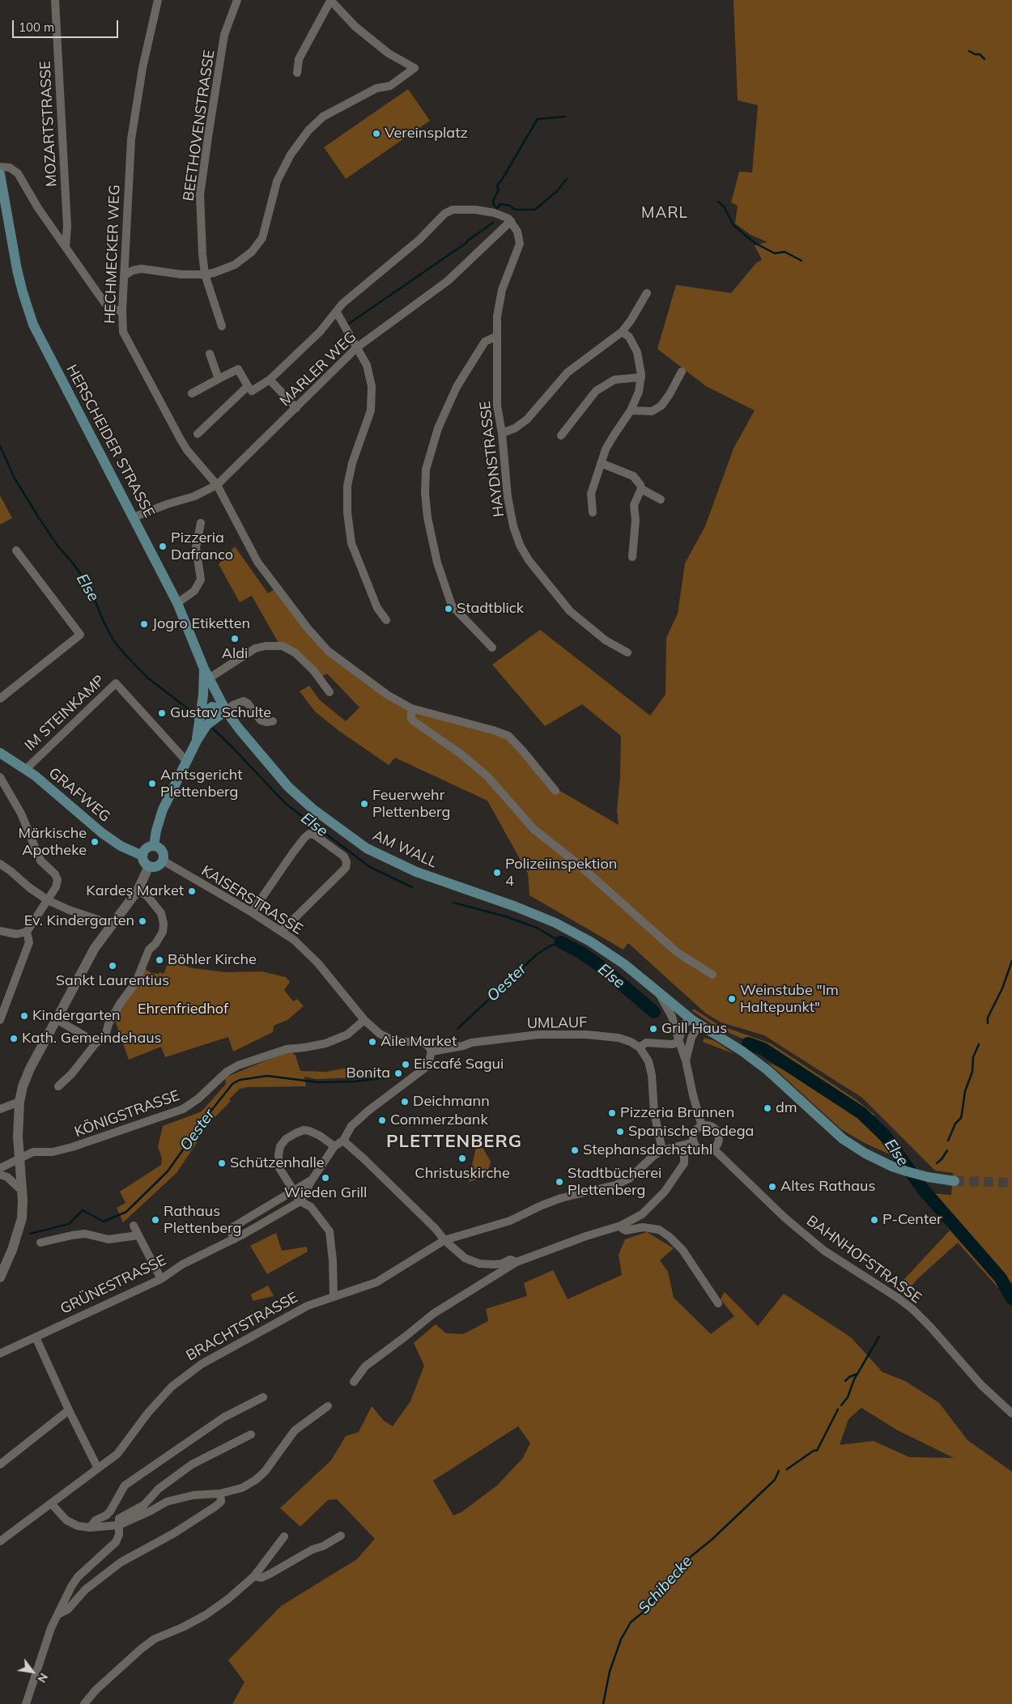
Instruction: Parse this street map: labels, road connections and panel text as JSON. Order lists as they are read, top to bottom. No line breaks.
{"streets":{"main road":["HERSCHEIDER STRASSE","GRAFWEG","AM WALL"],"street":["MOZARTSTRASSE","BEETHOVENSTRASSE","HECHMECKER WEG","MARLER WEG","HAYDNSTRASSE","IM STEINKAMP","KAISERSTRASSE","UMLAUF","KÖNIGSTRASSE","BAHNHOFSTRASSE","GRÜNESTRASSE","BRACHTSTRASSE"]},"crossings":[["HECHMECKER WEG","MARLER WEG"],["MARLER WEG","HERSCHEIDER STRASSE"],["MARLER WEG","HAYDNSTRASSE"],["HERSCHEIDER STRASSE","AM WALL"],["IM STEINKAMP","GRAFWEG"],["GRAFWEG","KAISERSTRASSE"],["AM WALL","BAHNHOFSTRASSE"],["AM WALL","BRACHTSTRASSE"],["KAISERSTRASSE","UMLAUF"],["KAISERSTRASSE","KÖNIGSTRASSE"],["BAHNHOFSTRASSE","BRACHTSTRASSE"]],"districts":["MARL","PLETTENBERG"],"water":["Else","Oester","Schibecke"],"parks":["Ehrenfriedhof"],"places":["Vereinsplatz","Pizzeria Dafranco","Stadtblick","Jogro Etiketten","Aldi","Gustav Schulte","Amtsgericht Plettenberg","Feuerwehr Plettenberg","Märkische Apotheke","Polizeiinspektion 4","Kardeş Market","Ev. Kindergarten","Böhler Kirche","Sankt Laurentius","Weinstube \"Im Haltepunkt\"","Kindergarten","Grill Haus","Kath. Gemeindehaus","Aile Market","Eiscafé Sagui","Bonita","Deichmann","dm","Pizzeria Brunnen","Commerzbank","Spanische Bodega","Stephansdachstuhl","Christuskirche","Schützenhalle","Wieden Grill","Stadtbücherei Plettenberg","Altes Rathaus","Rathaus Plettenberg","P-Center"],"scale_bar":"100 m","north":"bottom right"}
